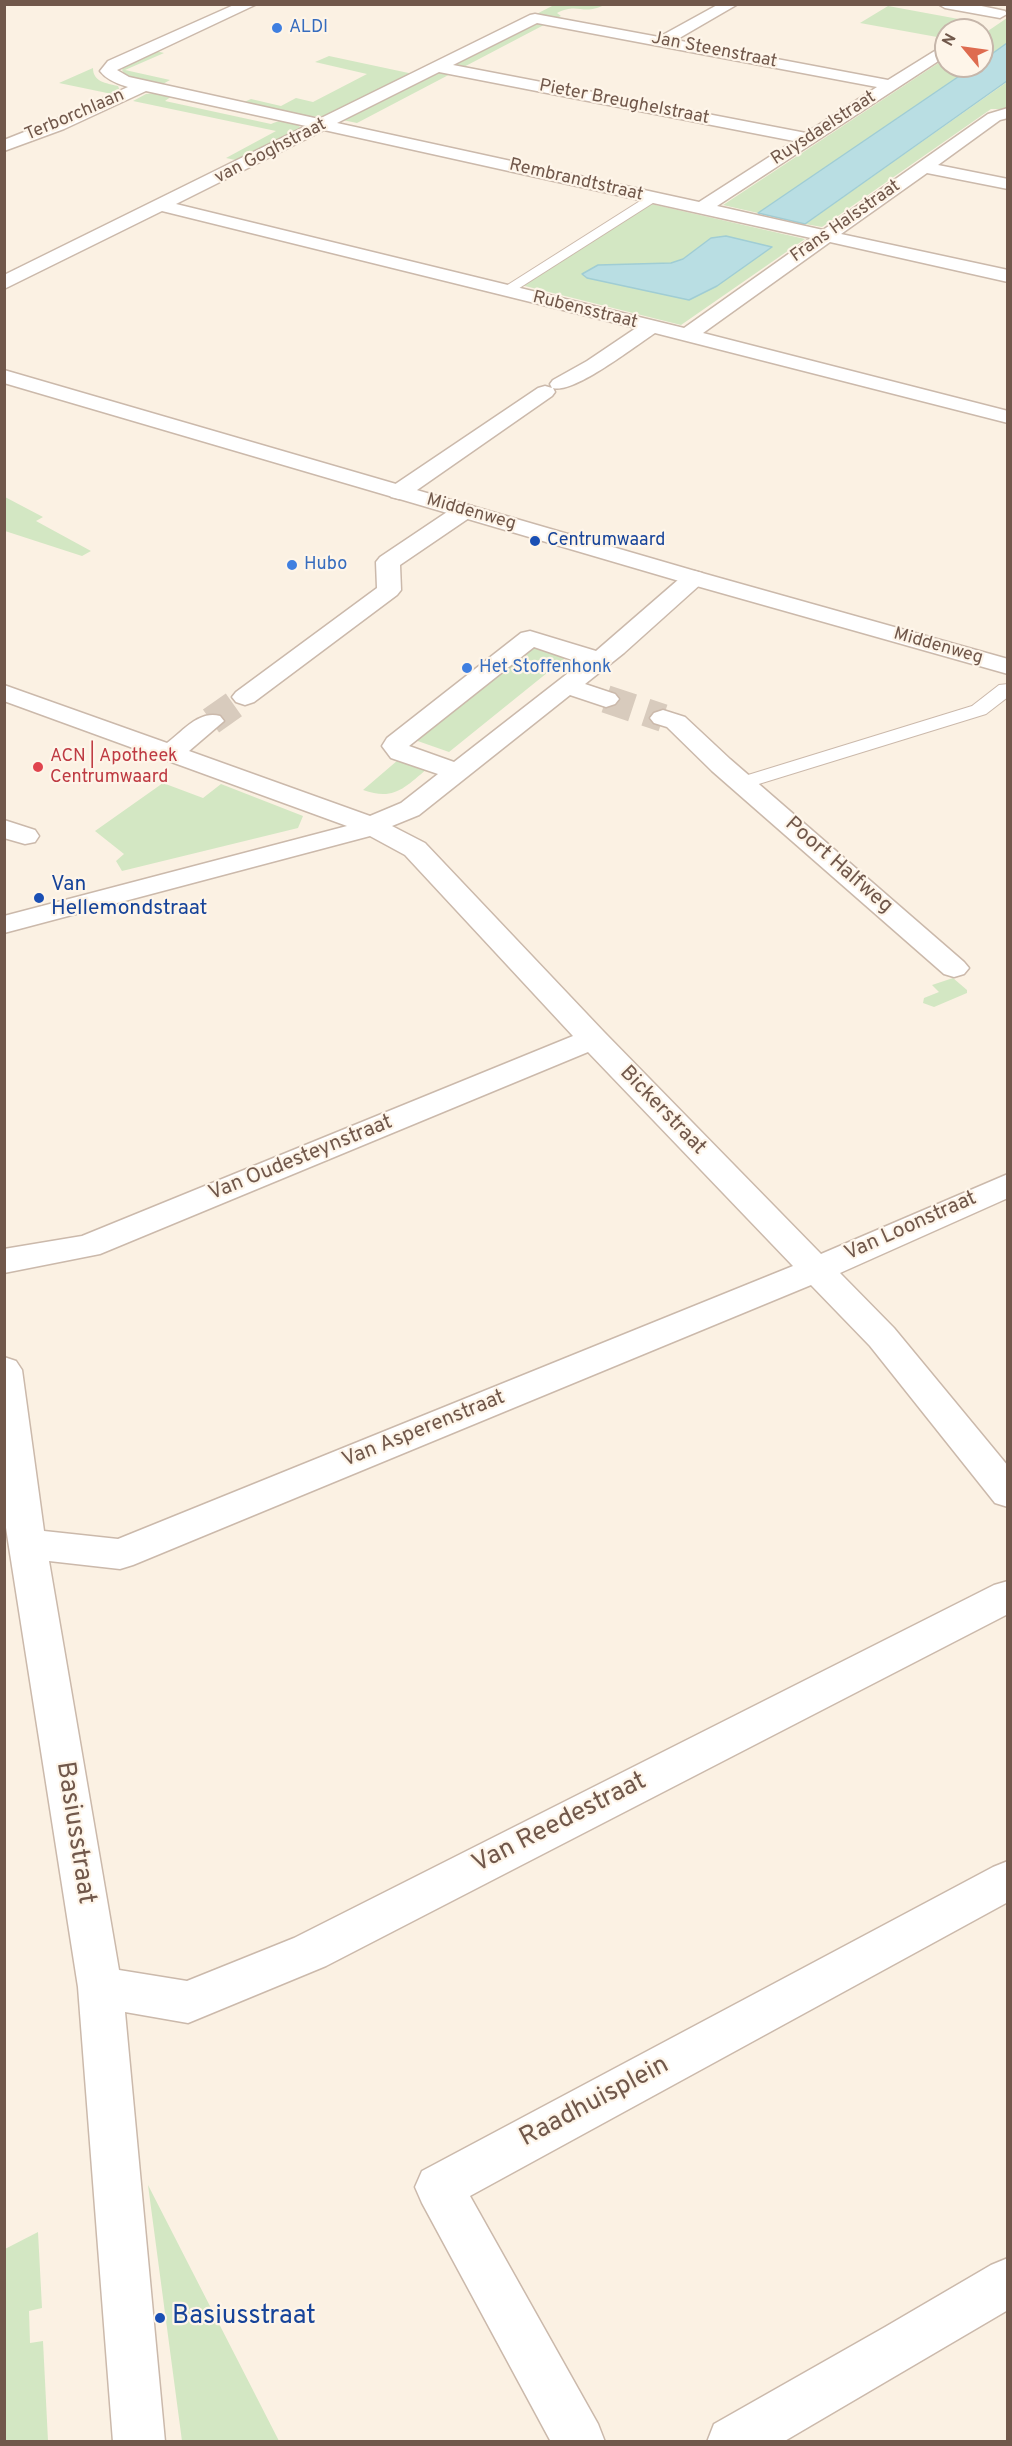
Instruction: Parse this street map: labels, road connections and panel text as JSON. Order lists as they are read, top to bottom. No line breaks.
{"streets":{"street":["Jan Steenstraat","Pieter Breughelstraat","Terborchlaan","Ruysdaelstraat","van Goghstraat","Rembrandtstraat","Frans Halsstraat","Rubensstraat","Middenweg","Poort Halfweg","Bickerstraat","Van Oudesteynstraat","Van Loonstraat","Van Asperenstraat","Van Reedestraat","Basiusstraat","Raadhuisplein"]},"crossings":[["Jan Steenstraat","Ruysdaelstraat"],["Jan Steenstraat","van Goghstraat"],["Pieter Breughelstraat","Ruysdaelstraat"],["Pieter Breughelstraat","van Goghstraat"],["Terborchlaan","Rembrandtstraat"],["Ruysdaelstraat","Rembrandtstraat"],["van Goghstraat","Rembrandtstraat"],["van Goghstraat","Rubensstraat"],["Rembrandtstraat","Frans Halsstraat"],["Frans Halsstraat","Rubensstraat"],["Bickerstraat","Van Oudesteynstraat"],["Bickerstraat","Van Loonstraat"],["Bickerstraat","Van Asperenstraat"],["Van Loonstraat","Van Asperenstraat"],["Van Asperenstraat","Basiusstraat"],["Van Reedestraat","Basiusstraat"]],"places":["ALDI","Centrumwaard","Hubo","Het Stoffenhonk","ACN | Apotheek Centrumwaard","Van Hellemondstraat","Basiusstraat"],"north":"top left"}
